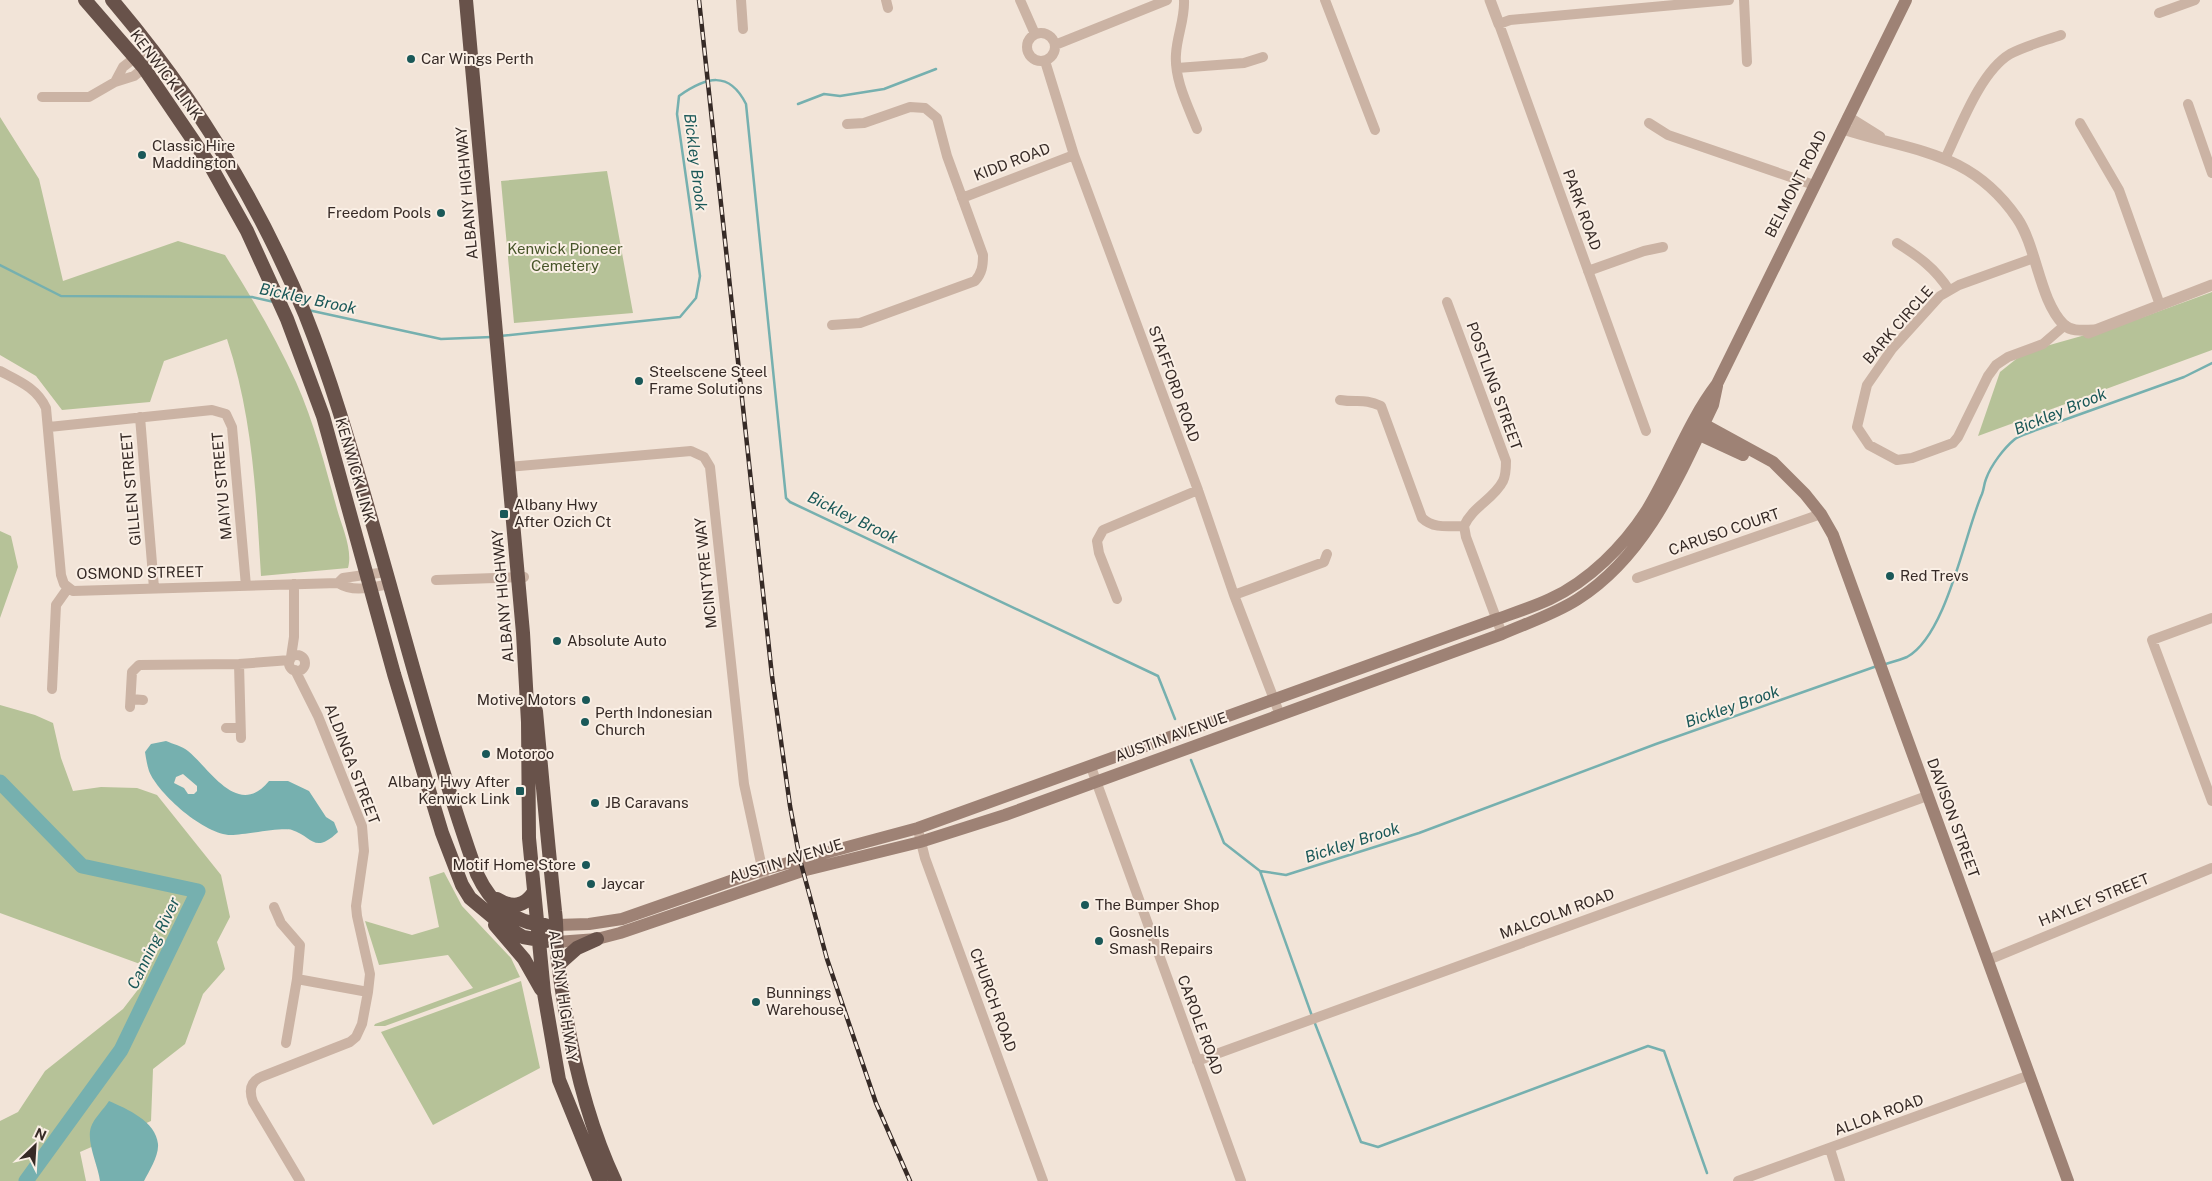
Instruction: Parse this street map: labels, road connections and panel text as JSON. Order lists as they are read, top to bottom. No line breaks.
{"streets":{"highway":["KENWICK LINK","ALBANY HIGHWAY"],"main road":["BELMONT ROAD","AUSTIN AVENUE","DAVISON STREET"],"street":["KIDD ROAD","PARK ROAD","BARK CIRCLE","STAFFORD ROAD","POSTLING STREET","MAIYU STREET","GILLEN STREET","CARUSO COURT","OSMOND STREET","MCINTYRE WAY","ALDINGA STREET","HAYLEY STREET","MALCOLM ROAD","CHURCH ROAD","CAROLE ROAD","ALLOA ROAD"]},"crossings":[["KENWICK LINK","ALBANY HIGHWAY"],["KENWICK LINK","OSMOND STREET"],["KENWICK LINK","AUSTIN AVENUE"],["KIDD ROAD","STAFFORD ROAD"],["BELMONT ROAD","AUSTIN AVENUE"],["BELMONT ROAD","DAVISON STREET"],["ALBANY HIGHWAY","MCINTYRE WAY"],["ALBANY HIGHWAY","AUSTIN AVENUE"],["STAFFORD ROAD","AUSTIN AVENUE"],["MAIYU STREET","GILLEN STREET"],["MAIYU STREET","OSMOND STREET"],["GILLEN STREET","OSMOND STREET"],["CARUSO COURT","DAVISON STREET"],["OSMOND STREET","ALDINGA STREET"],["MCINTYRE WAY","AUSTIN AVENUE"],["AUSTIN AVENUE","DAVISON STREET"],["AUSTIN AVENUE","CHURCH ROAD"],["AUSTIN AVENUE","CAROLE ROAD"],["DAVISON STREET","HAYLEY STREET"],["DAVISON STREET","MALCOLM ROAD"],["DAVISON STREET","ALLOA ROAD"],["MALCOLM ROAD","CAROLE ROAD"]],"water":["Bickley Brook","Canning River"],"parks":["Kenwick Pioneer Cemetery"],"places":{"other":["Car Wings Perth","Classic Hire Maddington","Freedom Pools","Steelscene Steel Frame Solutions","Red Trevs","Absolute Auto","Motive Motors","Perth Indonesian Church","Motoroo","JB Caravans","Motif Home Store","Jaycar","The Bumper Shop","Gosnells Smash Repairs","Bunnings Warehouse"],"transit":["Albany Hwy After Ozich Ct","Albany Hwy After Kenwick Link"]},"north":"top right"}
